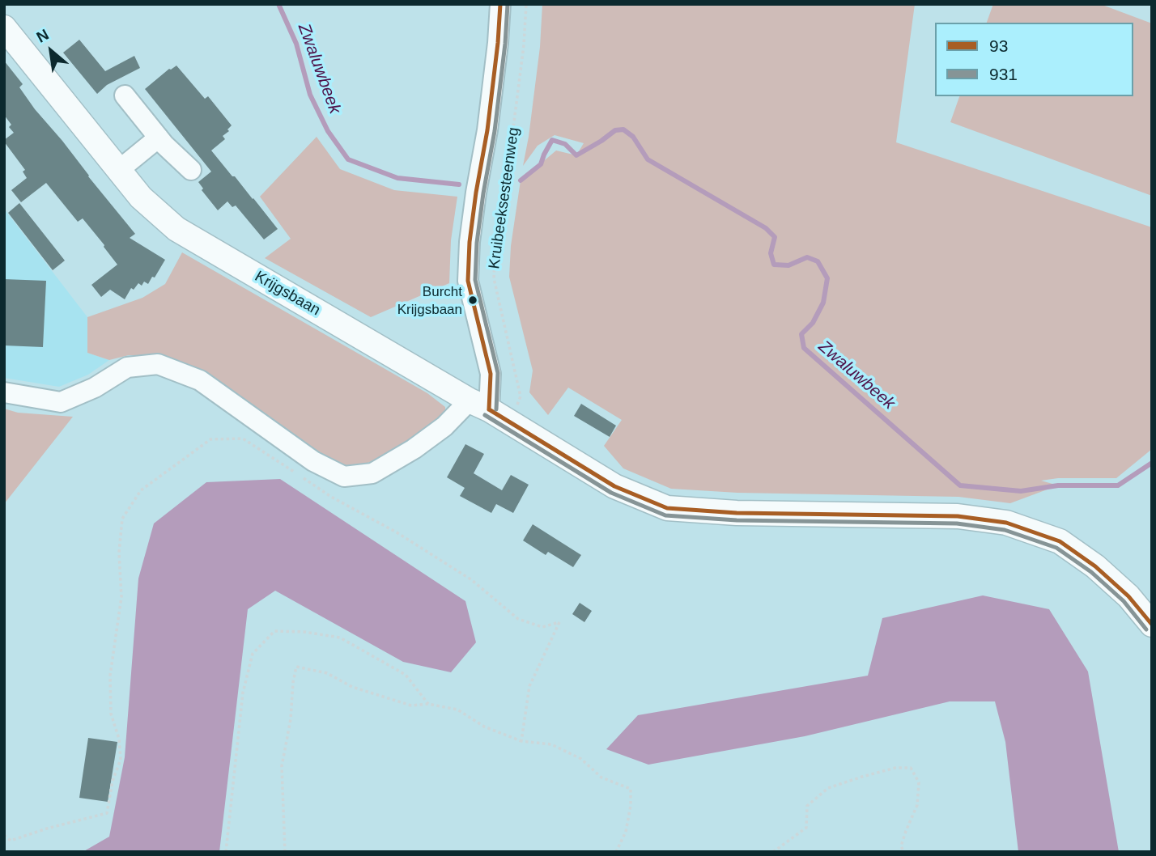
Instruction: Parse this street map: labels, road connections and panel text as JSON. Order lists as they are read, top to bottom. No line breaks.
{"streets":{"main road":["Krijgsbaan"],"path":["Kruibeeksesteenweg"]},"crossings":[["Kruibeeksesteenweg","Krijgsbaan"]],"water":["Zwaluwbeek"],"places":["Burcht Krijgsbaan"],"lines":["transit line 93","transit line 931"],"legend":["93","931"],"north":"top left"}
